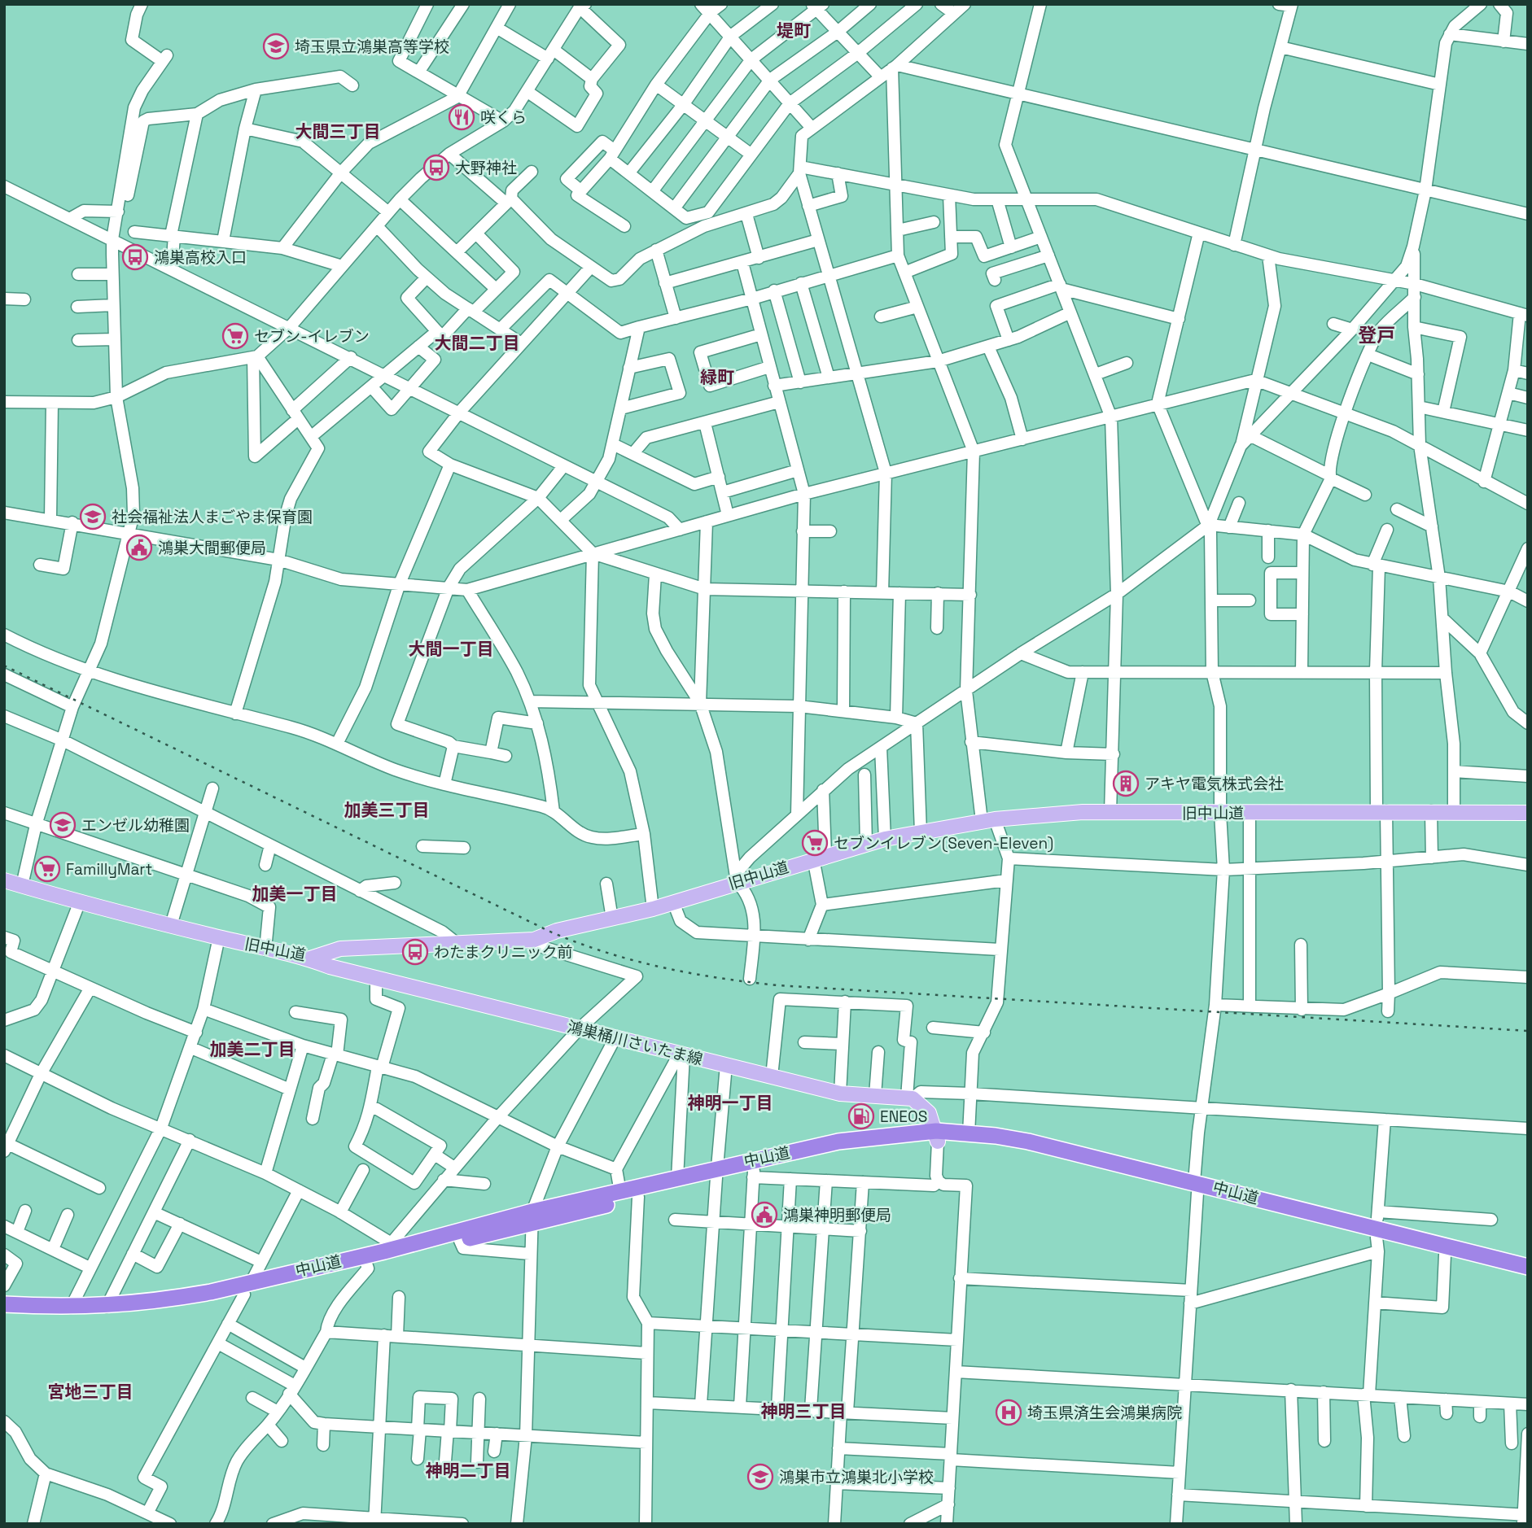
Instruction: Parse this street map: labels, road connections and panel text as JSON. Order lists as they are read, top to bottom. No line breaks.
{"streets":{"highway":["中山道"],"main road":["旧中山道","鴻巣桶川さいたま線"]},"crossings":[["旧中山道","鴻巣桶川さいたま線"]],"districts":["堤町","大間三丁目","登戸","大間二丁目","緑町","大間一丁目","加美三丁目","加美一丁目","加美二丁目","神明一丁目","宮地三丁目","神明三丁目","神明二丁目"],"places":{"school or university":["埼玉県立鴻巣高等学校","社会福祉法人まごやま保育園","エンゼル幼稚園","鴻巣市立鴻巣北小学校"],"restaurant":["咲くら"],"bus stop":["大野神社","鴻巣高校入口","わたまクリニック前"],"supermarket":["セブン-イレブン","セブンイレブン(Seven-Eleven)","FamillyMart"],"public building":["鴻巣大間郵便局","鴻巣神明郵便局"],"building":["アキヤ電気株式会社"],"fuel station":["ENEOS"],"hospital":["埼玉県済生会鴻巣病院"]}}
